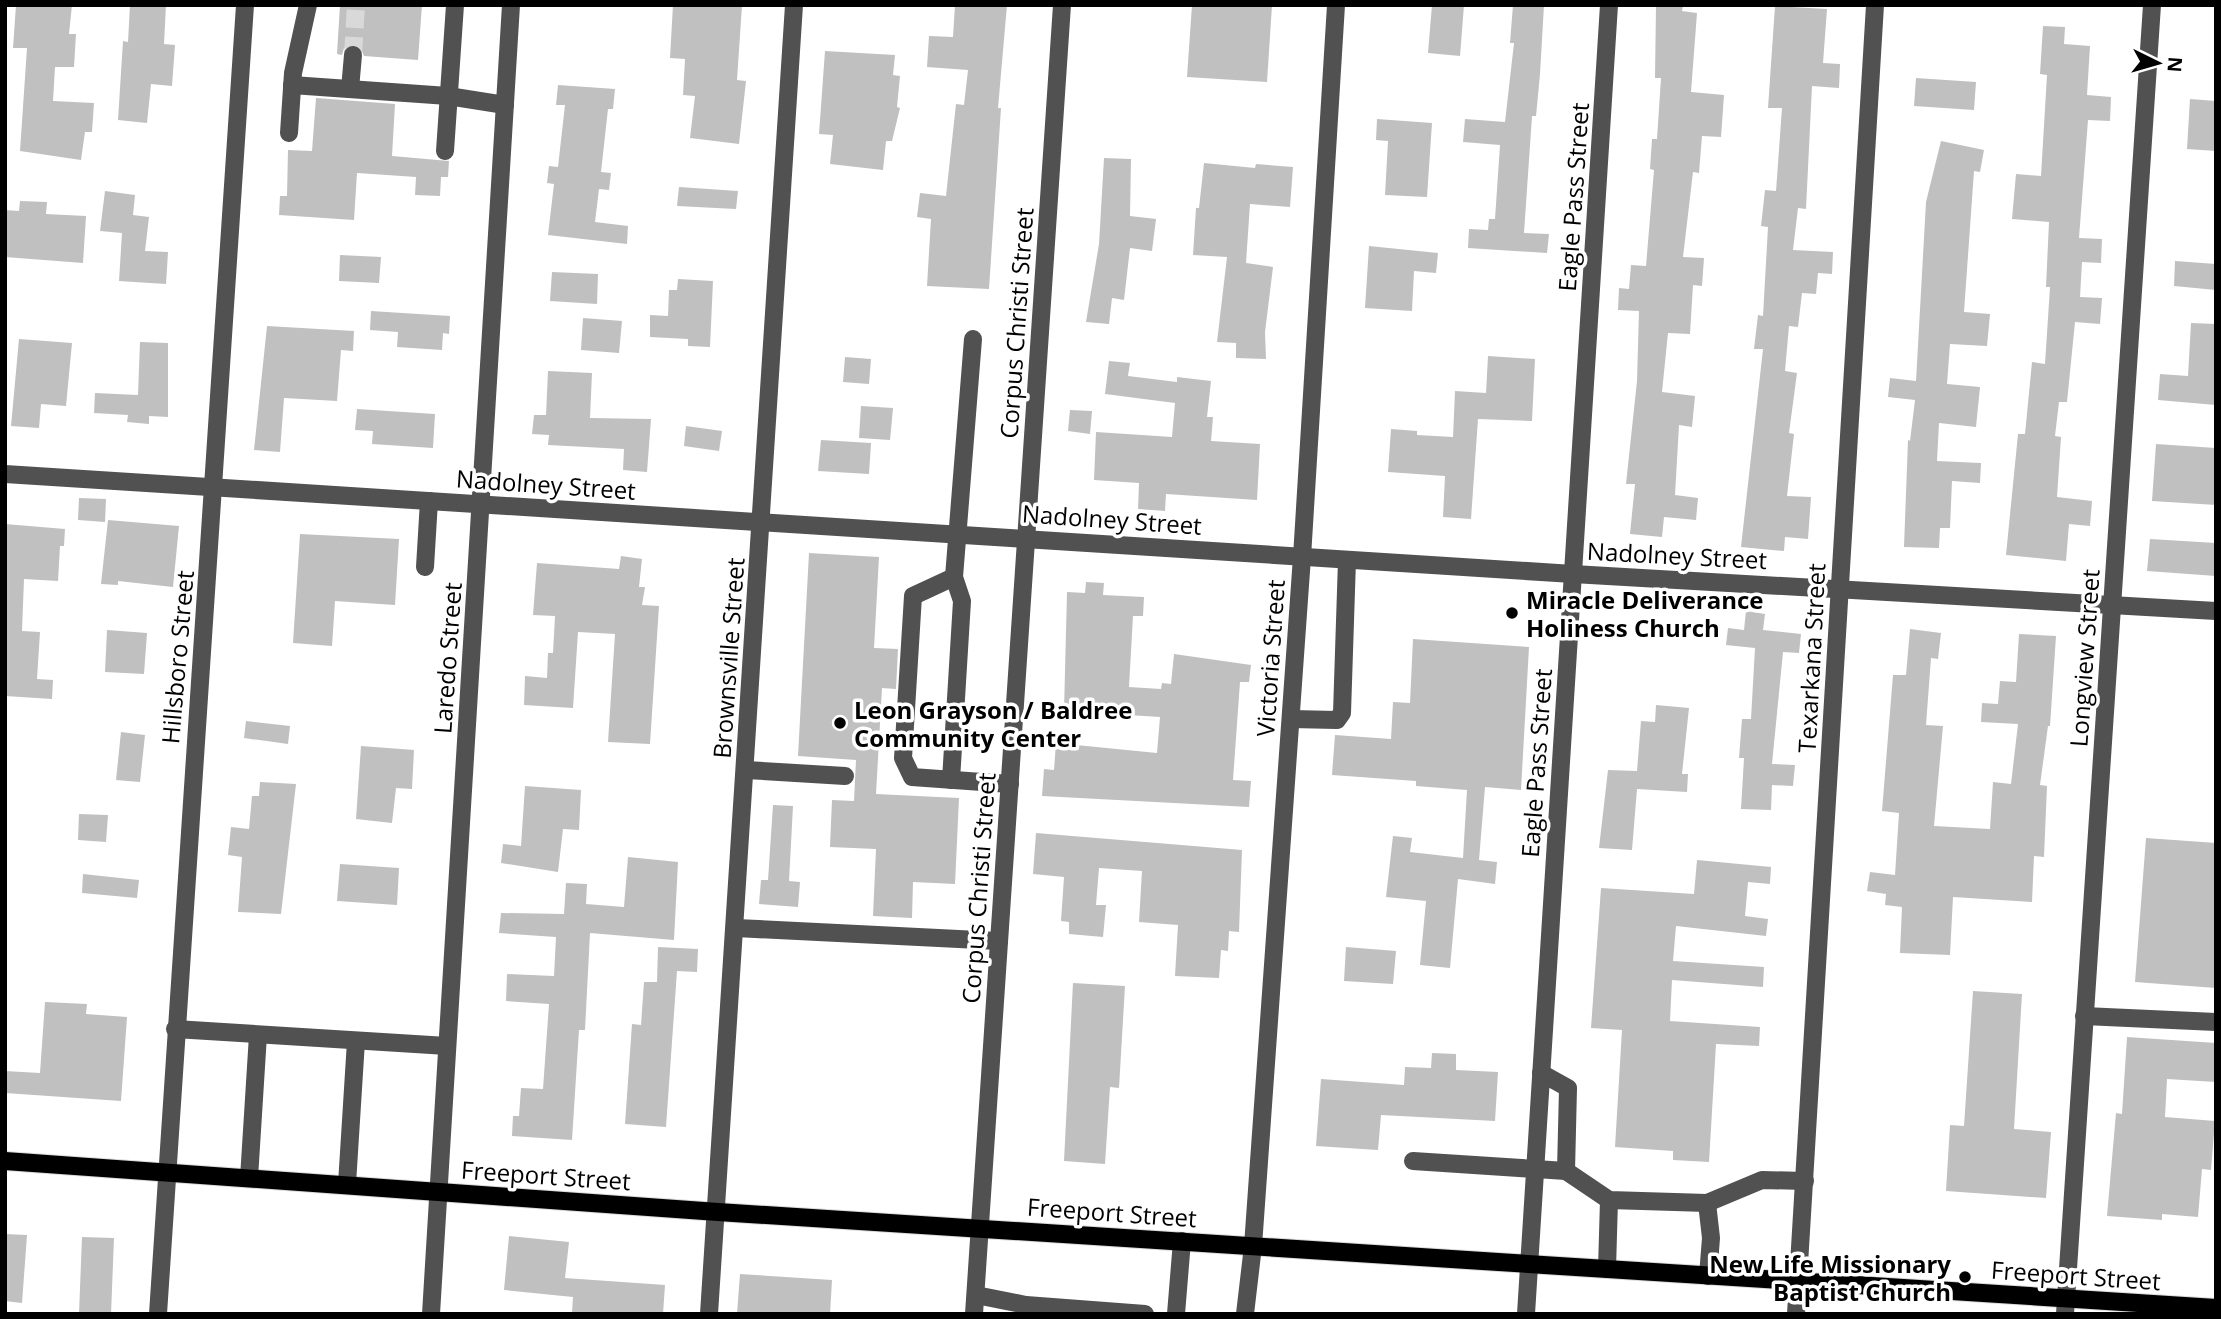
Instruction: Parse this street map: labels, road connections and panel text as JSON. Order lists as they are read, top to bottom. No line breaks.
{"streets":{"main road":["Freeport Street"],"street":["Eagle Pass Street","Corpus Christi Street","Nadolney Street","Hillsboro Street","Laredo Street","Brownsville Street","Victoria Street","Texarkana Street","Longview Street"]},"crossings":[["Eagle Pass Street","Nadolney Street"],["Eagle Pass Street","Freeport Street"],["Corpus Christi Street","Nadolney Street"],["Corpus Christi Street","Freeport Street"],["Nadolney Street","Hillsboro Street"],["Nadolney Street","Laredo Street"],["Nadolney Street","Brownsville Street"],["Nadolney Street","Victoria Street"],["Nadolney Street","Texarkana Street"],["Nadolney Street","Longview Street"],["Hillsboro Street","Freeport Street"],["Laredo Street","Freeport Street"],["Brownsville Street","Freeport Street"],["Victoria Street","Freeport Street"],["Texarkana Street","Freeport Street"],["Longview Street","Freeport Street"]],"places":["Miracle Deliverance Holiness Church","Leon Grayson / Baldree Community Center","New Life Missionary Baptist Church"],"north":"right"}
